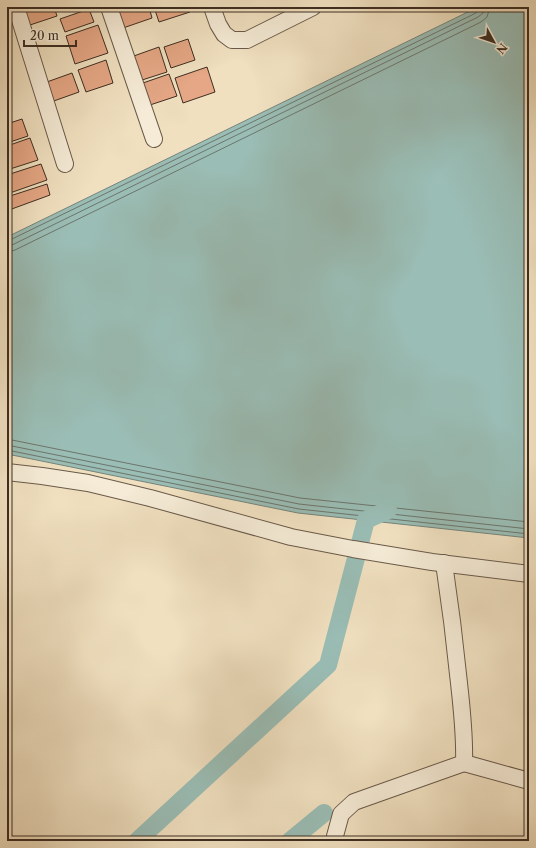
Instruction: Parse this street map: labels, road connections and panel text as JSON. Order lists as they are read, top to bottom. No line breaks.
{"scale_bar":"20 m","north":"bottom right"}
